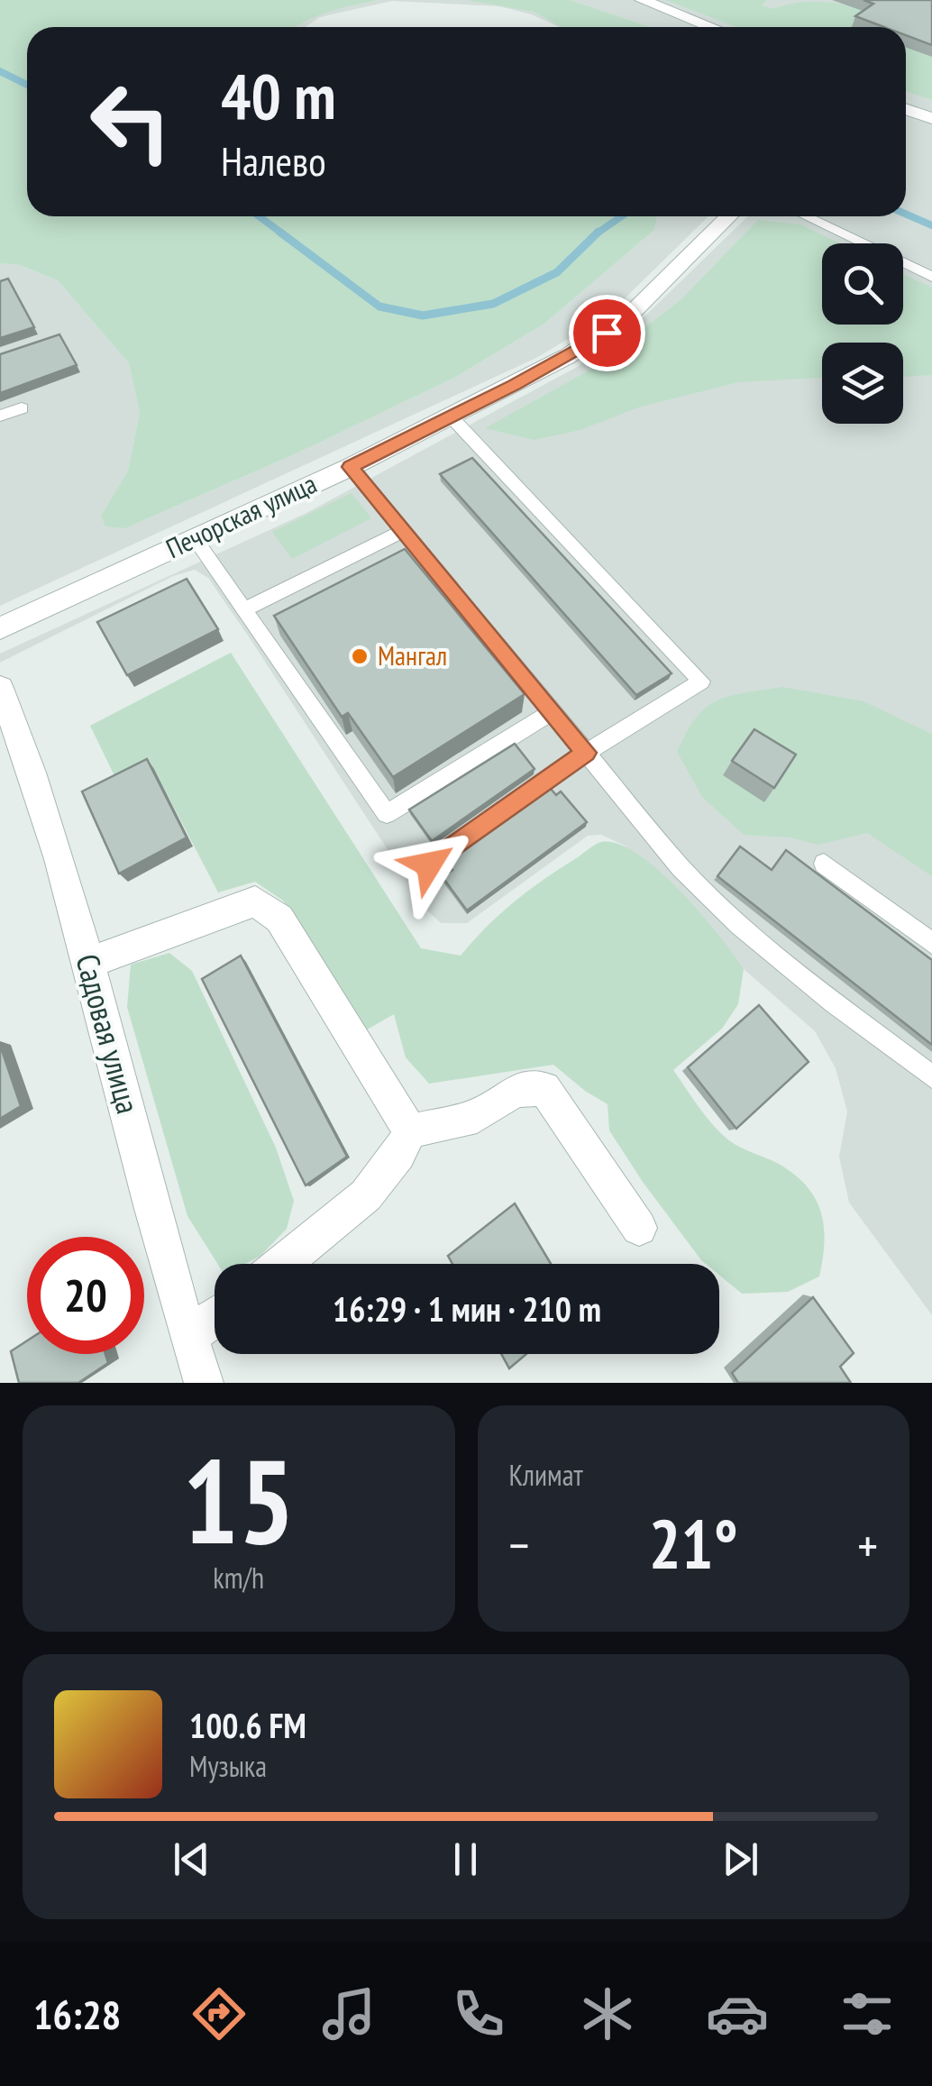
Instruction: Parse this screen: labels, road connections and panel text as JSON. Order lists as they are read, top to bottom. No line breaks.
{"streets":{"street":["Печорская улица","Садовая улица"]},"places":["Мангал"],"page":{"turn":["40 m","Налево"],"limit":"20","trip":"16:29 · 1 мин · 210 m","tile":[["15","km/h"],"Климат"],"heat":["−","21°","+"],"song":["100.6 FM","Музыка"],"tabs":"16:28"}}
